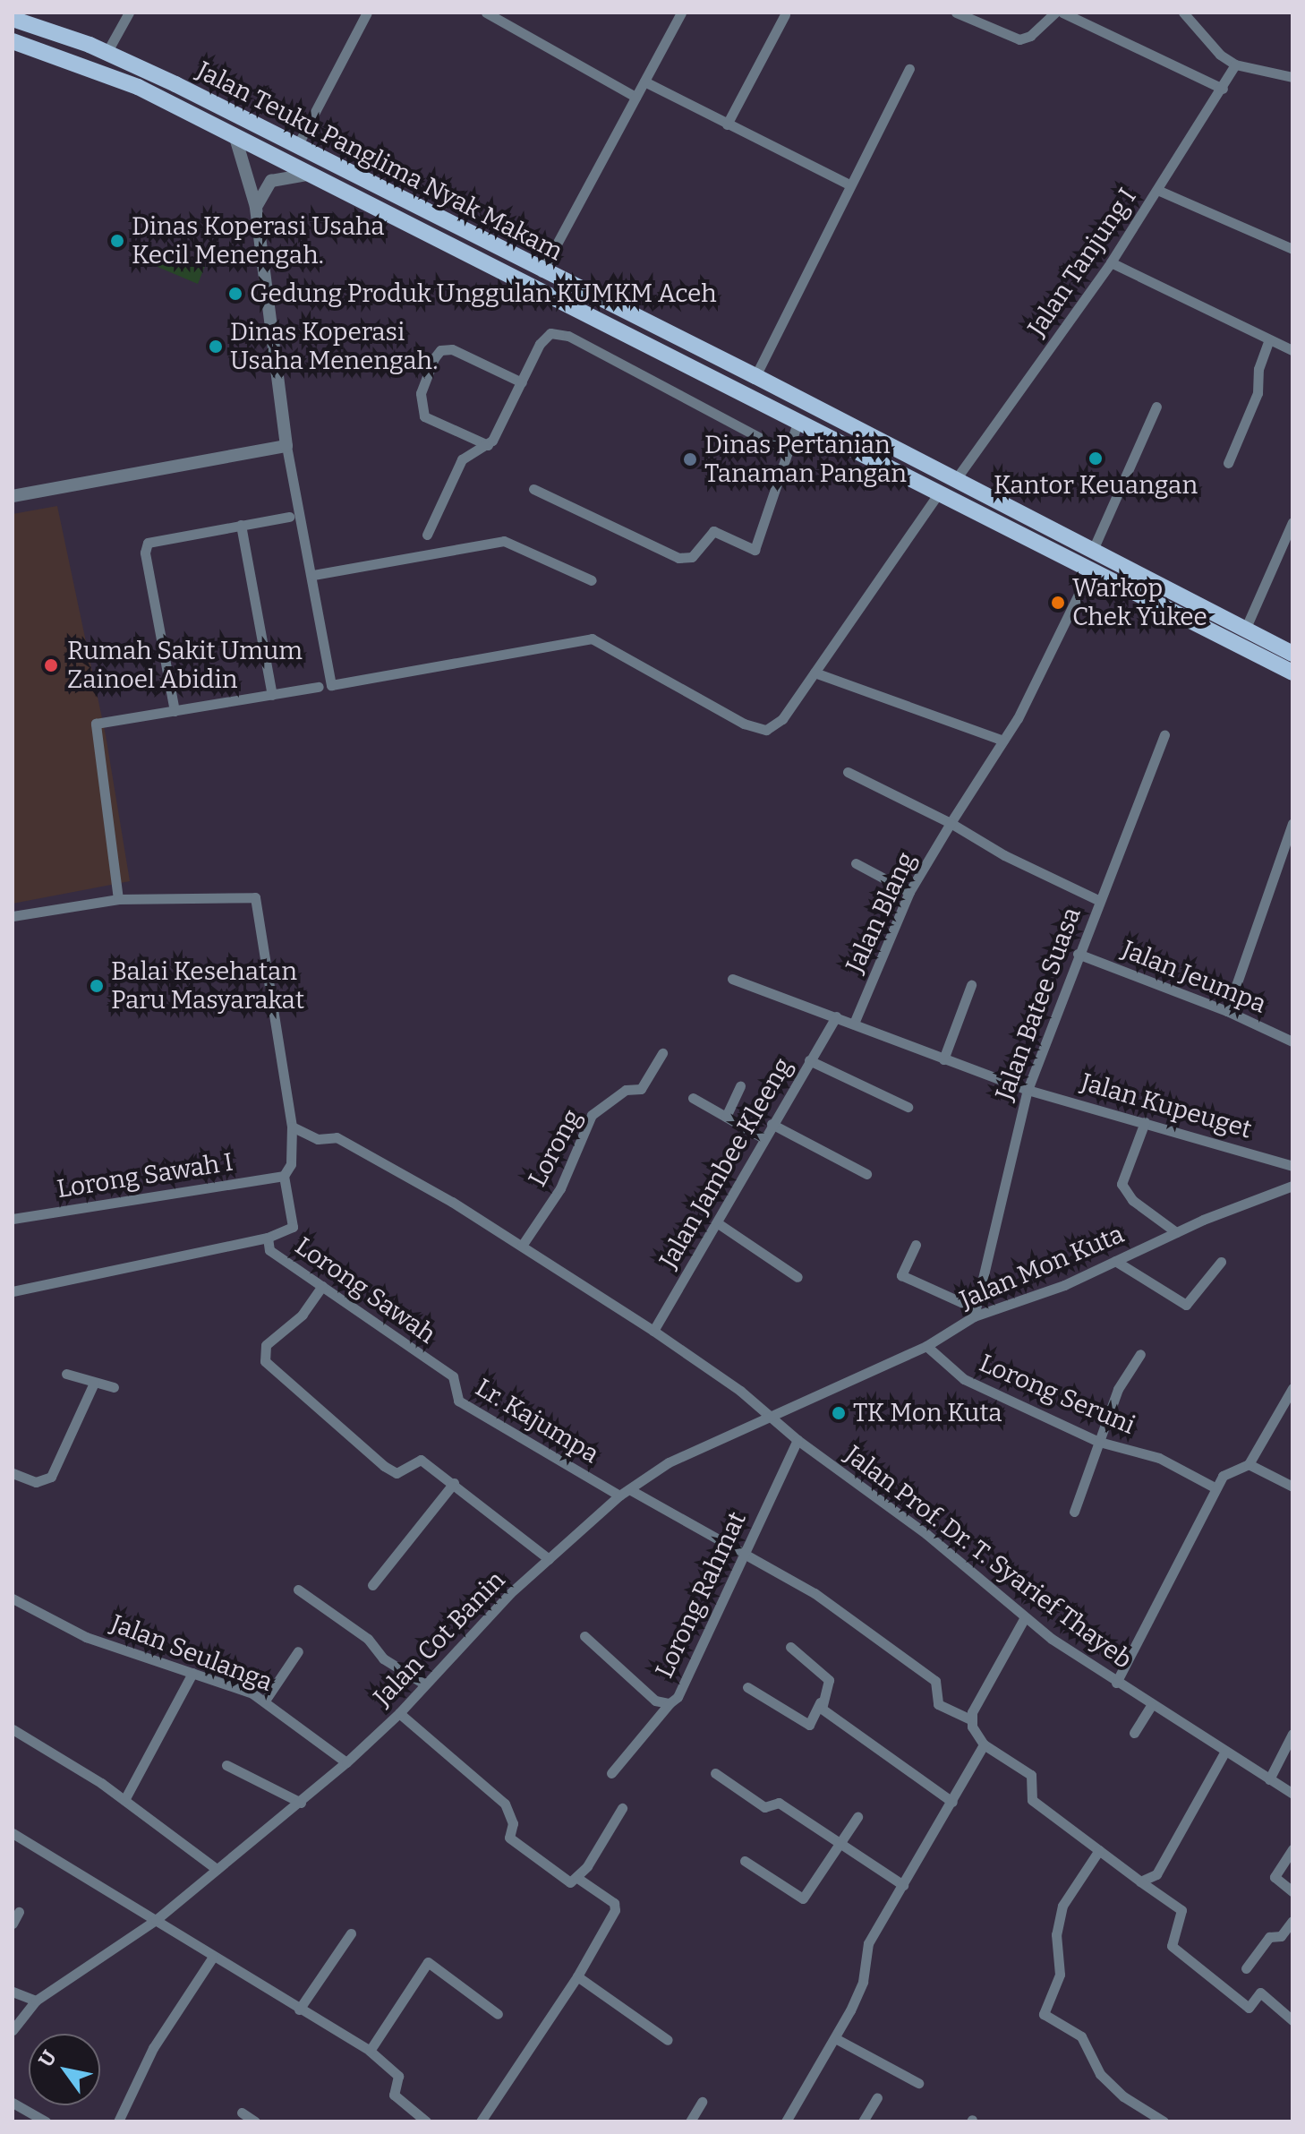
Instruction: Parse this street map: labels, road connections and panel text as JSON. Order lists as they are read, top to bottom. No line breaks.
{"streets":{"main road":["Jalan Teuku Panglima Nyak Makam"],"street":["Jalan Tanjung I","Jalan Blang","Jalan Jeumpa","Jalan Batee Suasa","Jalan Kupeuget","Lorong","Jalan Jambee Kleeng","Lorong Sawah I","Jalan Mon Kuta","Lorong Sawah","Lorong Seruni","Lr. Kajumpa","Jalan Prof. Dr. T. Syarief Thayeb","Lorong Rahmat","Jalan Cot Banin","Jalan Seulanga"]},"crossings":[["Jalan Teuku Panglima Nyak Makam","Jalan Tanjung I"],["Jalan Blang","Jalan Batee Suasa"],["Jalan Blang","Jalan Kupeuget"],["Jalan Jeumpa","Jalan Batee Suasa"],["Jalan Batee Suasa","Jalan Kupeuget"],["Jalan Batee Suasa","Jalan Mon Kuta"],["Jalan Kupeuget","Jalan Jambee Kleeng"],["Lorong","Jalan Prof. Dr. T. Syarief Thayeb"],["Jalan Jambee Kleeng","Jalan Prof. Dr. T. Syarief Thayeb"],["Lorong Sawah I","Lorong Sawah"],["Jalan Mon Kuta","Lorong Seruni"],["Jalan Mon Kuta","Jalan Prof. Dr. T. Syarief Thayeb"],["Jalan Mon Kuta","Jalan Cot Banin"],["Lorong Sawah","Lr. Kajumpa"],["Lorong Sawah","Jalan Prof. Dr. T. Syarief Thayeb"],["Lr. Kajumpa","Lorong Rahmat"],["Lr. Kajumpa","Jalan Cot Banin"],["Jalan Prof. Dr. T. Syarief Thayeb","Lorong Rahmat"],["Jalan Prof. Dr. T. Syarief Thayeb","Jalan Cot Banin"],["Jalan Cot Banin","Jalan Seulanga"]],"places":["Dinas Koperasi Usaha Kecil Menengah.","Gedung Produk Unggulan KUMKM Aceh","Dinas Koperasi Usaha Menengah.","Kantor Keuangan","Dinas Pertanian Tanaman Pangan","Warkop Chek Yukee","Rumah Sakit Umum Zainoel Abidin","Balai Kesehatan Paru Masyarakat","TK Mon Kuta"],"north":"top left"}
